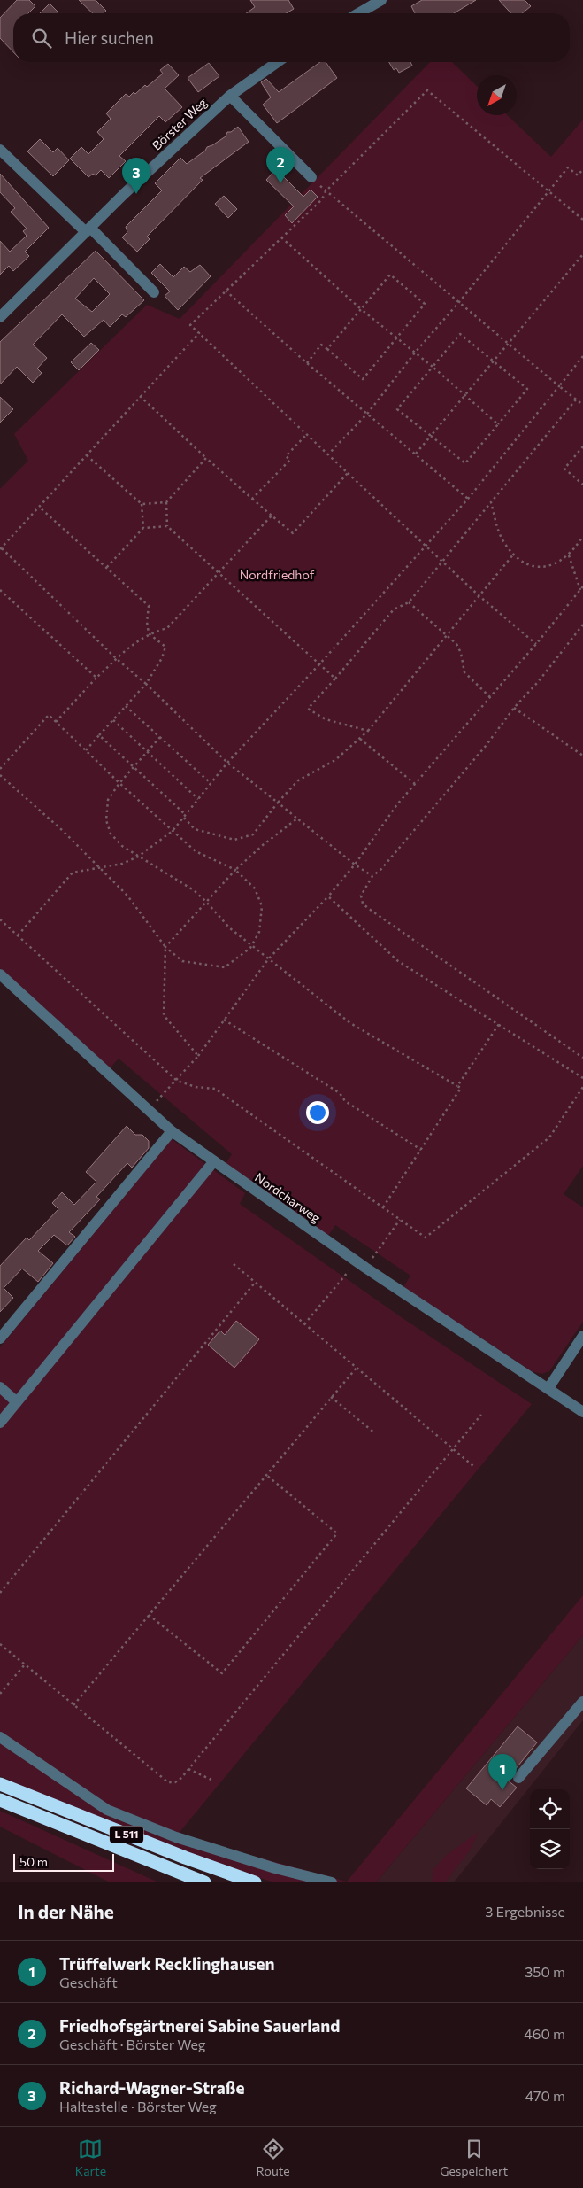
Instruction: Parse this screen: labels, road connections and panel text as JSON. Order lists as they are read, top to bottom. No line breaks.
{"streets":{"highway":["L 511"],"street":["Börster Weg","Nordcharweg"]},"parks":["Nordfriedhof"],"scale_bar":"50 m","north":"bottom left","page":{"search":"Hier suchen","pins":["2","3","1"],"scale":"50 m","heading":["In der Nähe","3 Ergebnisse"],"list":[{"mark":"1","name":"Trüffelwerk Recklinghausen","note":"Geschäft","value":"350 m"},{"mark":"2","name":"Friedhofsgärtnerei Sabine Sauerland","note":"Geschäft · Börster Weg","value":"460 m"},{"mark":"3","name":"Richard-Wagner-Straße","note":"Haltestelle · Börster Weg","value":"470 m"}],"nav":["Karte","Route","Gespeichert"]}}
